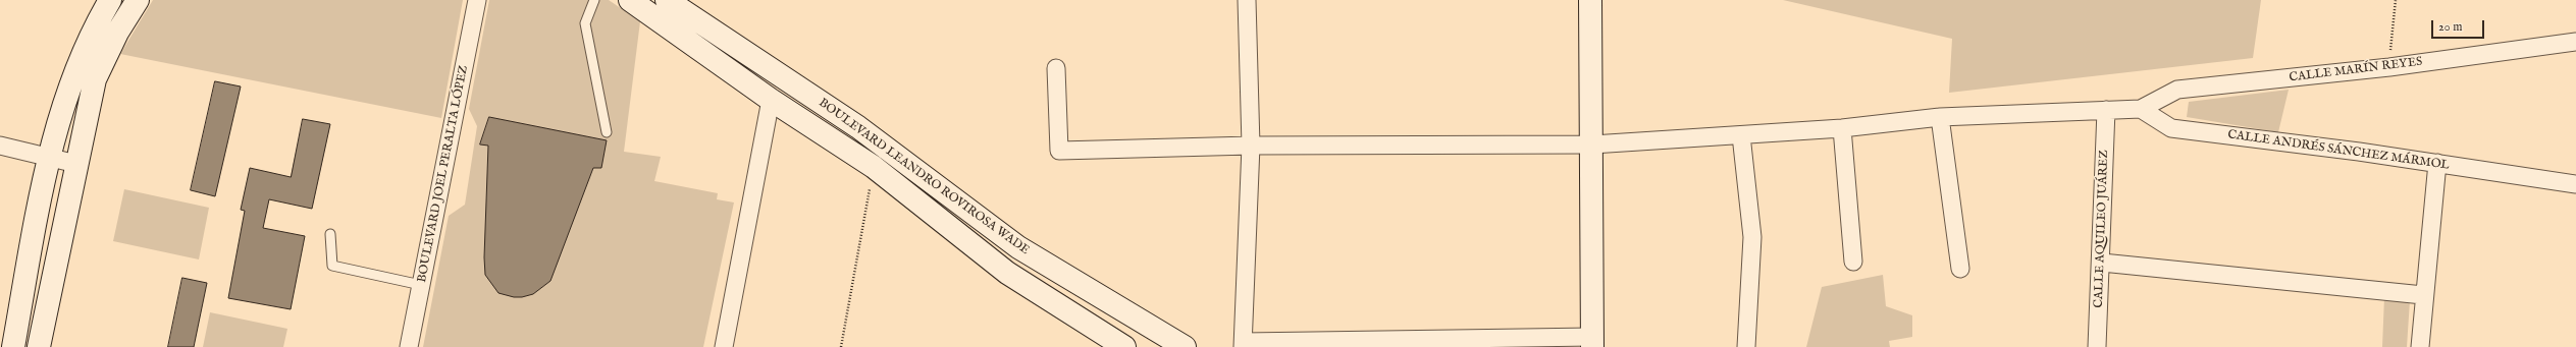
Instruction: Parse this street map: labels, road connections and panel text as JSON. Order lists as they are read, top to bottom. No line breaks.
{"streets":{"main road":["BOULEVARD LEANDRO ROVIROSA WADE"],"street":["CALLE MARÍN REYES","CALLE ANDRÉS SÁNCHEZ MÁRMOL","BOULEVARD JOEL PERALTA LÓPEZ","CALLE AQUILEO JUÁREZ"]},"crossings":[["CALLE MARÍN REYES","CALLE ANDRÉS SÁNCHEZ MÁRMOL"]],"scale_bar":"20 m"}
